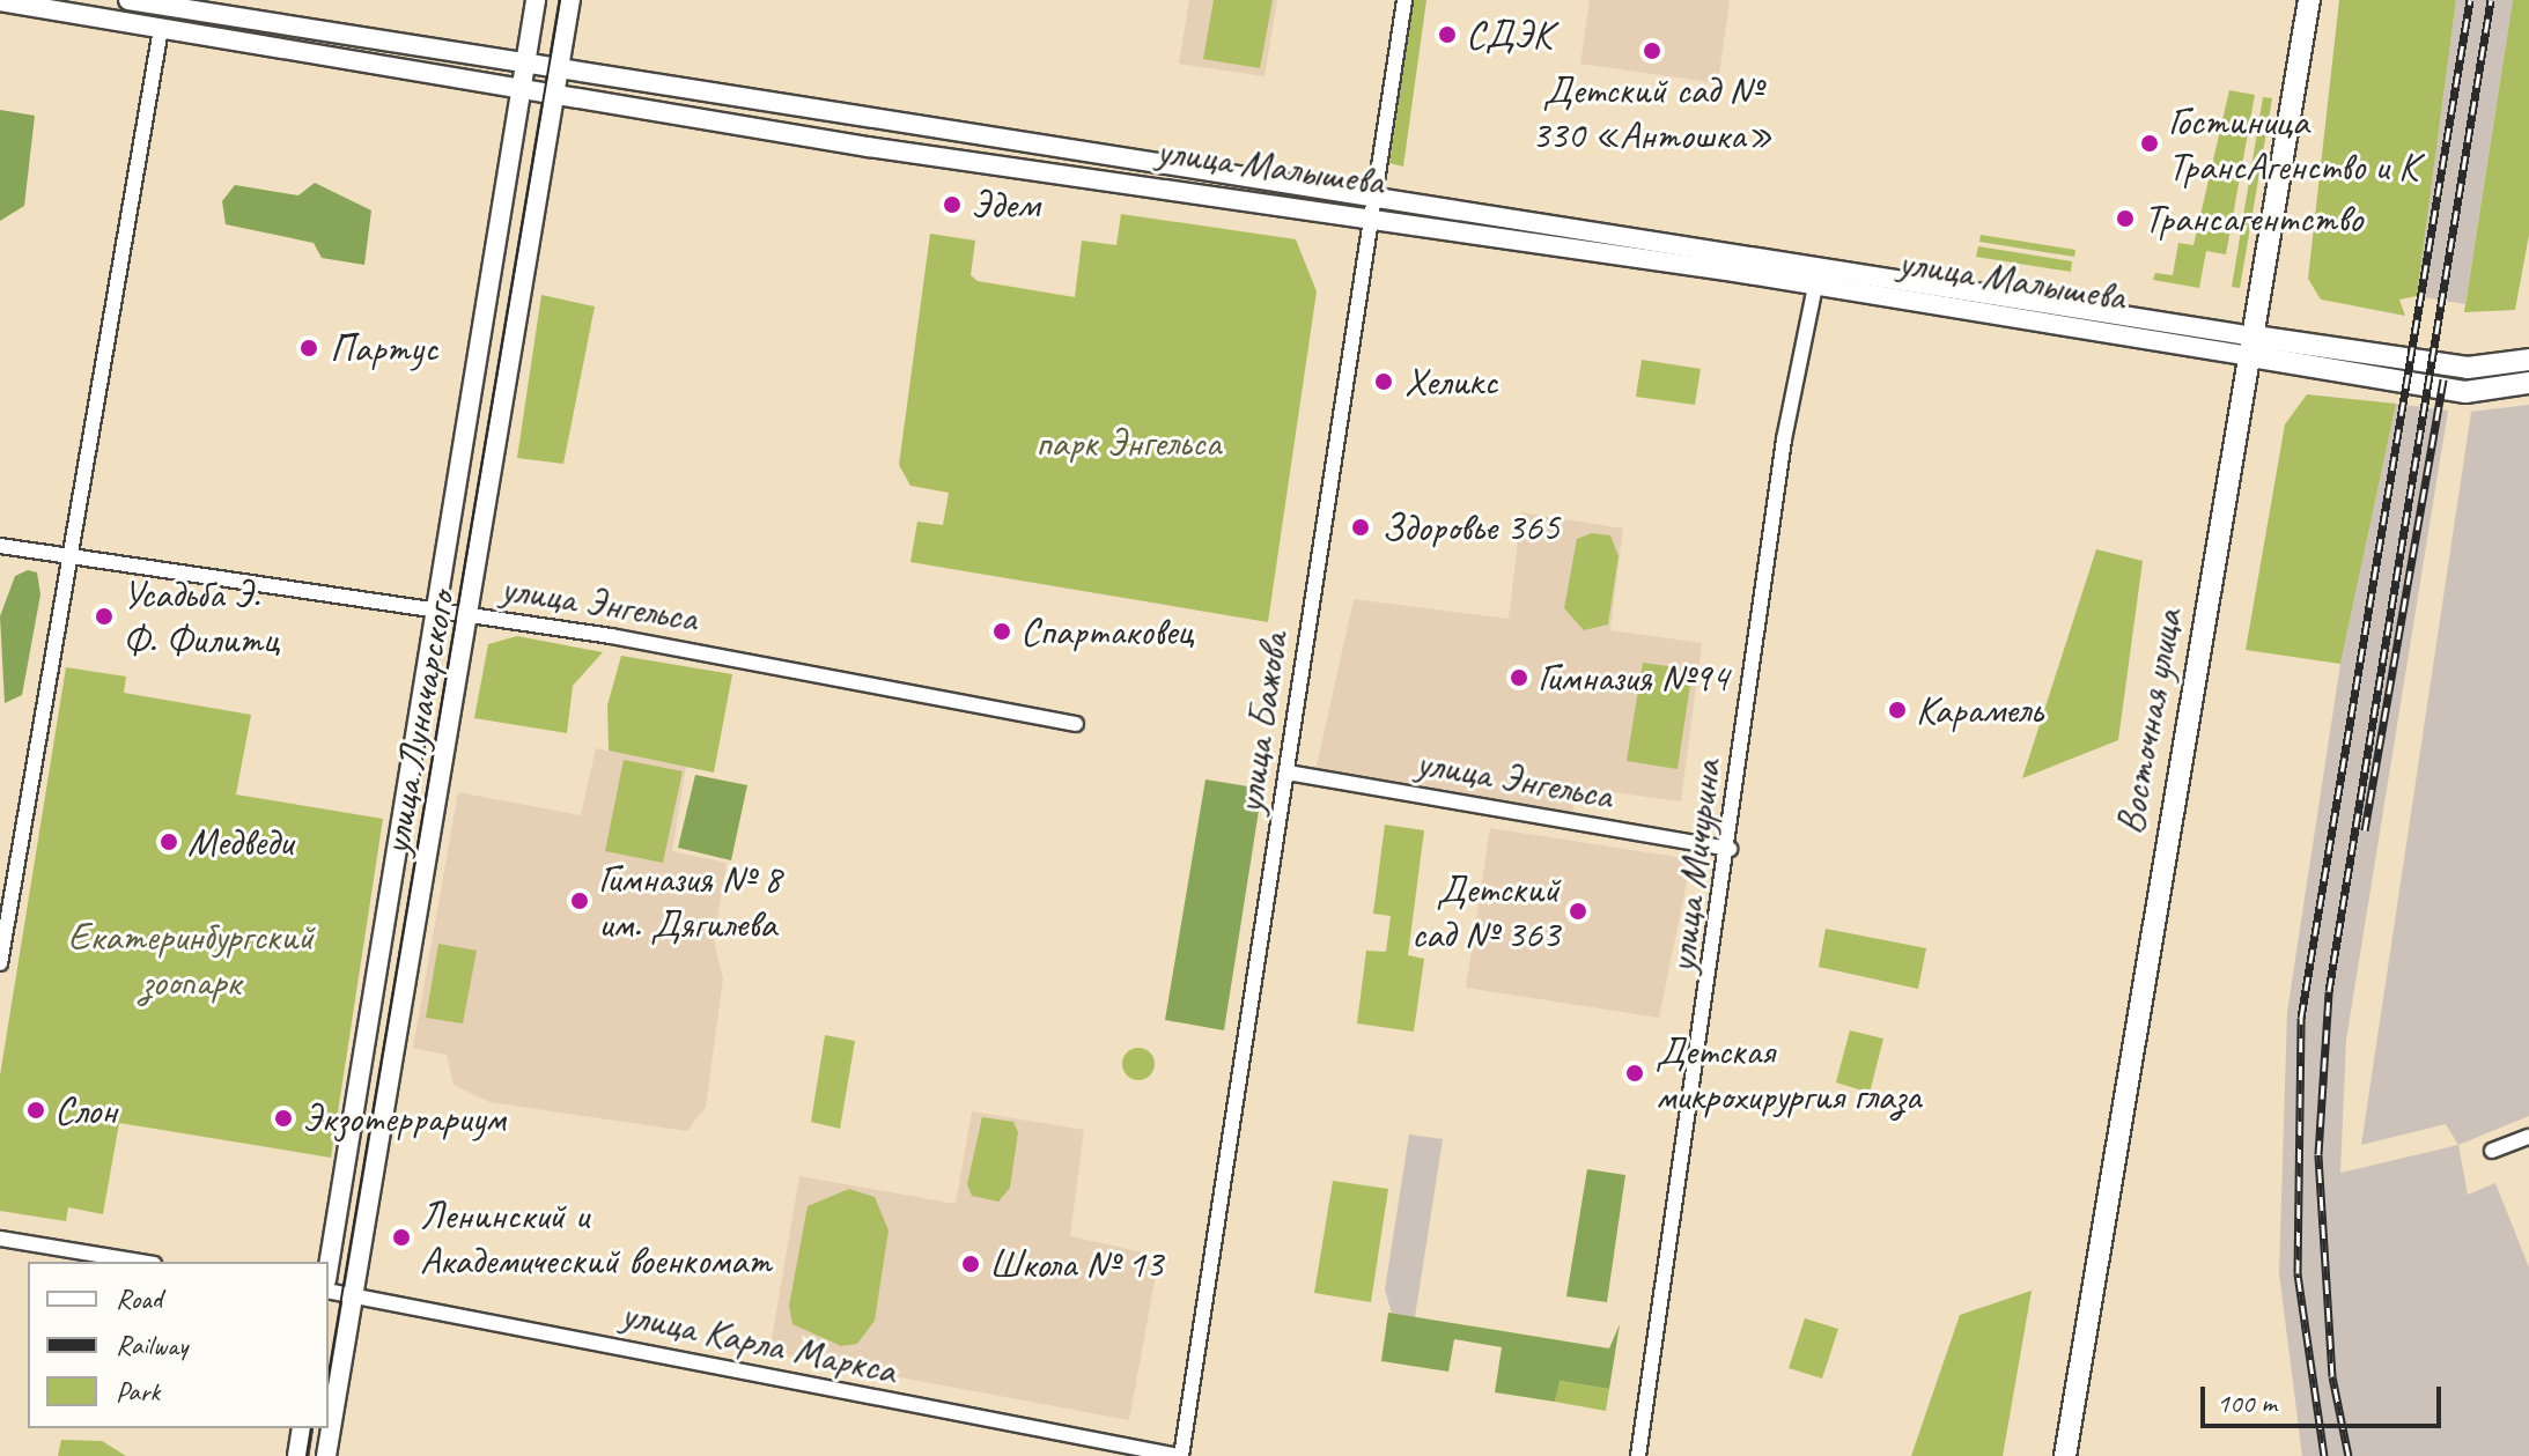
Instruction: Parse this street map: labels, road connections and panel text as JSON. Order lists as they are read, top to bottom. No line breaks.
{"streets":{"main road":["улица Малышева","Восточная улица","улица Луначарского"],"street":["улица Энгельса","улица Бажова","улица Мичурина","улица Карла Маркса"]},"crossings":[["улица Малышева","Восточная улица"],["улица Малышева","улица Луначарского"],["улица Малышева","улица Бажова"],["улица Малышева","улица Мичурина"],["улица Энгельса","улица Луначарского"],["улица Энгельса","улица Бажова"],["улица Энгельса","улица Мичурина"],["улица Луначарского","улица Карла Маркса"],["улица Бажова","улица Карла Маркса"]],"parks":["парк Энгельса","Екатеринбургский зоопарк"],"places":["СДЭК","Детский сад № 330 «Антошка»","Гостиница ТрансАгенство и К","Эдем","Трансагентство","Партус","Хеликс","Здоровье 365","Усадьба Э. Ф. Филитц","Спартаковец","Гимназия №94","Карамель","Медведи","Гимназия № 8 им. Дягилева","Детский сад № 363","Детская микрохирургия глаза","Слон","Экзотеррариум","Ленинский и Академический военкомат","Школа № 13"],"legend":["Road","Railway","Park"],"scale_bar":"100 m"}
